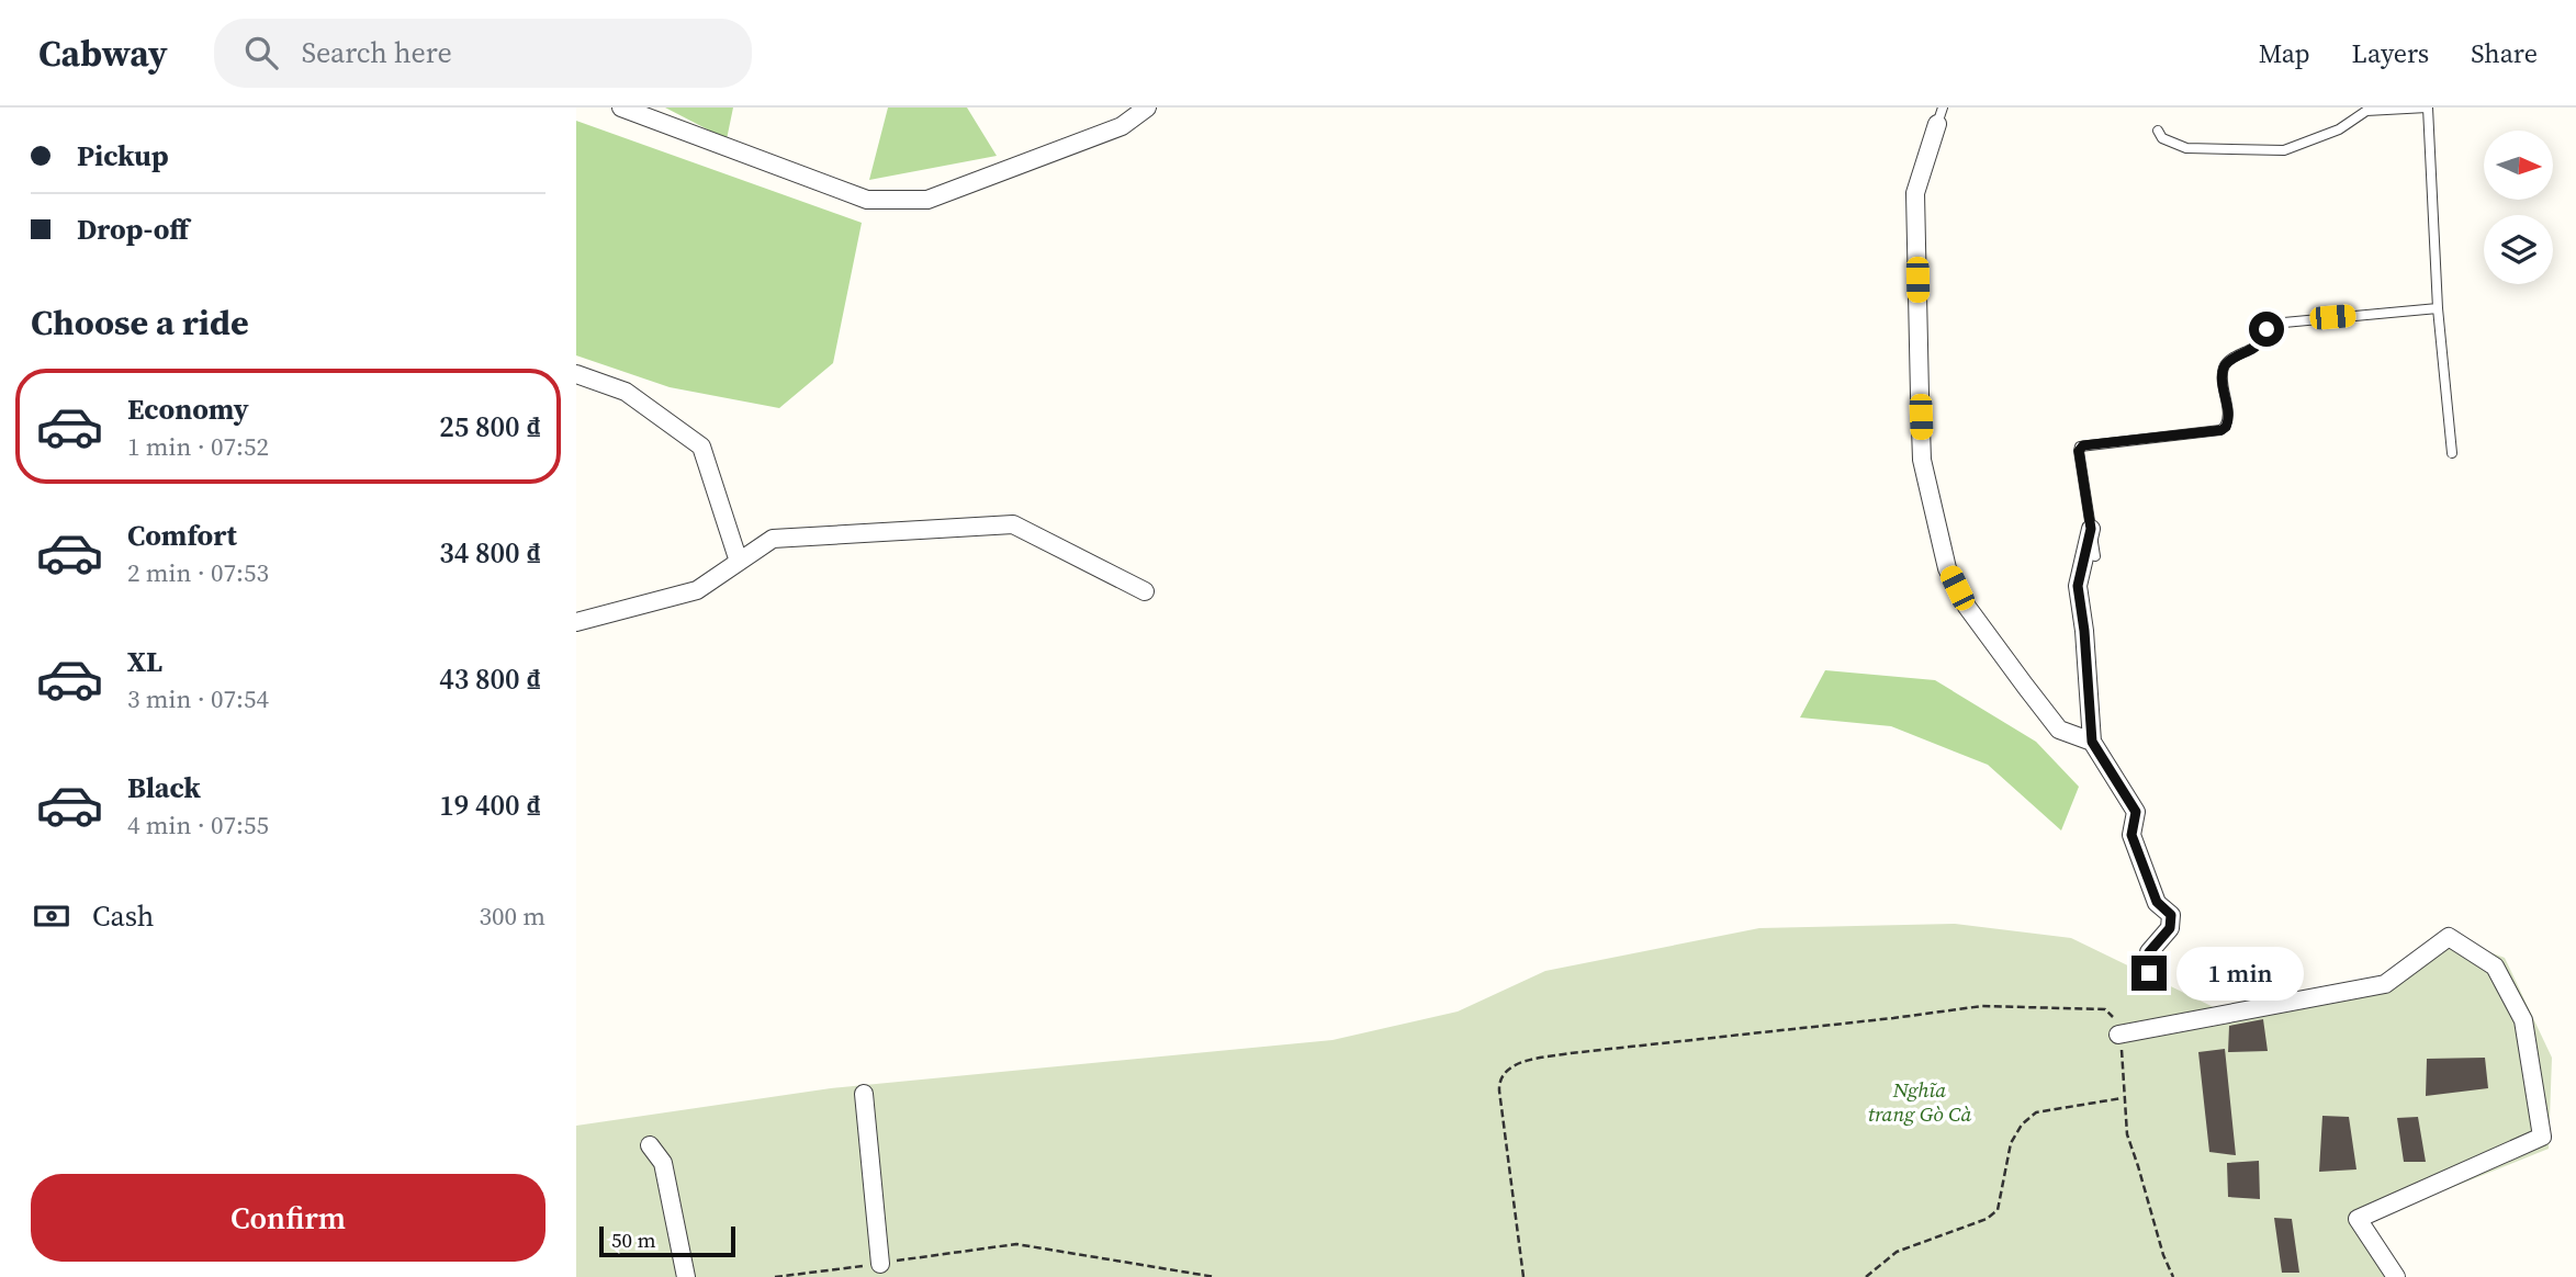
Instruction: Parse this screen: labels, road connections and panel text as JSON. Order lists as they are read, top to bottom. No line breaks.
{"parks":["Nghĩa trang Gò Cà"],"scale_bar":"50 m","north":"right","page":{"header":"Cabway","search":"Search here","nav":["Map","Layers","Share"],"banner":["Pickup","Drop-off"],"heading":"Choose a ride","list":[{"name":"Economy","note":"1 min · 07:52","value":"25 800 ₫"},{"name":"Comfort","note":"2 min · 07:53","value":"34 800 ₫"},{"name":"XL","note":"3 min · 07:54","value":"43 800 ₫"},{"name":"Black","note":"4 min · 07:55","value":"19 400 ₫"}],"pay":["Cash","300 m"],"bubble":"1 min","buttons":"Confirm","scale":"50 m"}}
